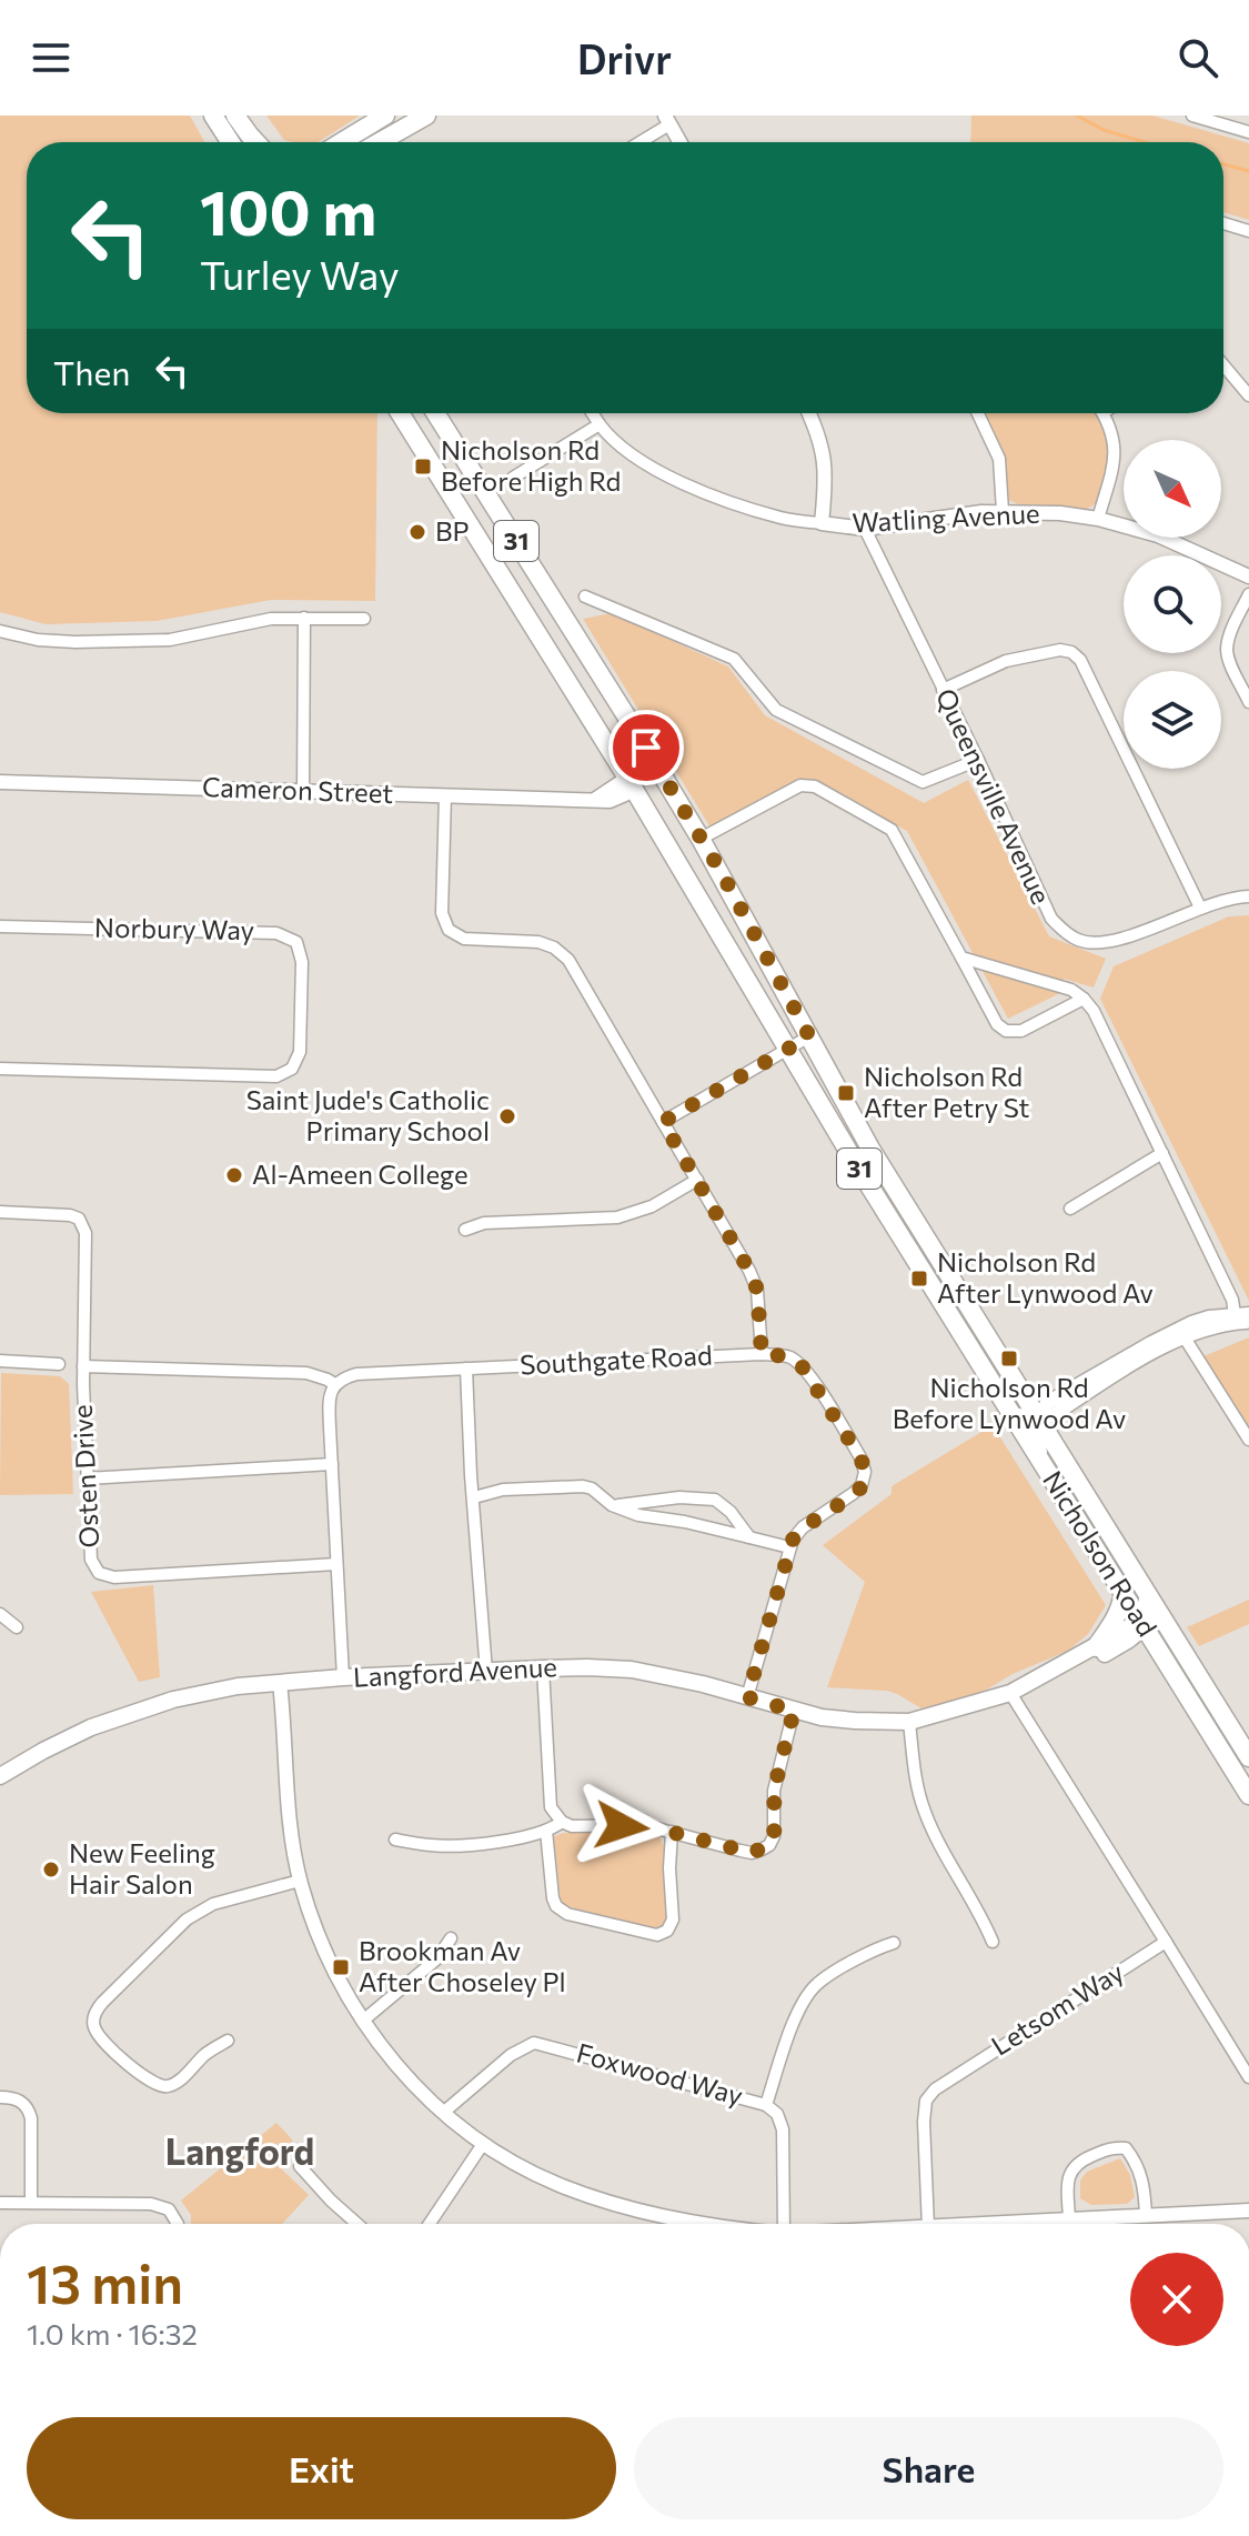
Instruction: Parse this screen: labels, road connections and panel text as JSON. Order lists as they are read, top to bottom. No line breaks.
{"streets":{"main road":["31","Nicholson Road","Langford Avenue"],"street":["Watling Avenue","Cameron Street","Queensville Avenue","Norbury Way","Southgate Road","Osten Drive","Letsom Way","Foxwood Way"]},"crossings":[["Watling Avenue","Queensville Avenue"],["Cameron Street","Nicholson Road"],["Nicholson Road","Langford Avenue"]],"districts":["Langford"],"places":{"transit":["Nicholson Rd Before High Rd","Nicholson Rd After Petry St","Nicholson Rd After Lynwood Av","Nicholson Rd Before Lynwood Av","Brookman Av After Choseley Pl"],"other":["BP","Saint Jude's Catholic Primary School","Al-Ameen College","New Feeling Hair Salon"]},"north":"bottom right","page":{"header":"Drivr","turn":["100 m","Turley Way"],"then":"Then","heading":["13 min","1.0 km · 16:32"],"buttons":["Exit","Share"]}}
